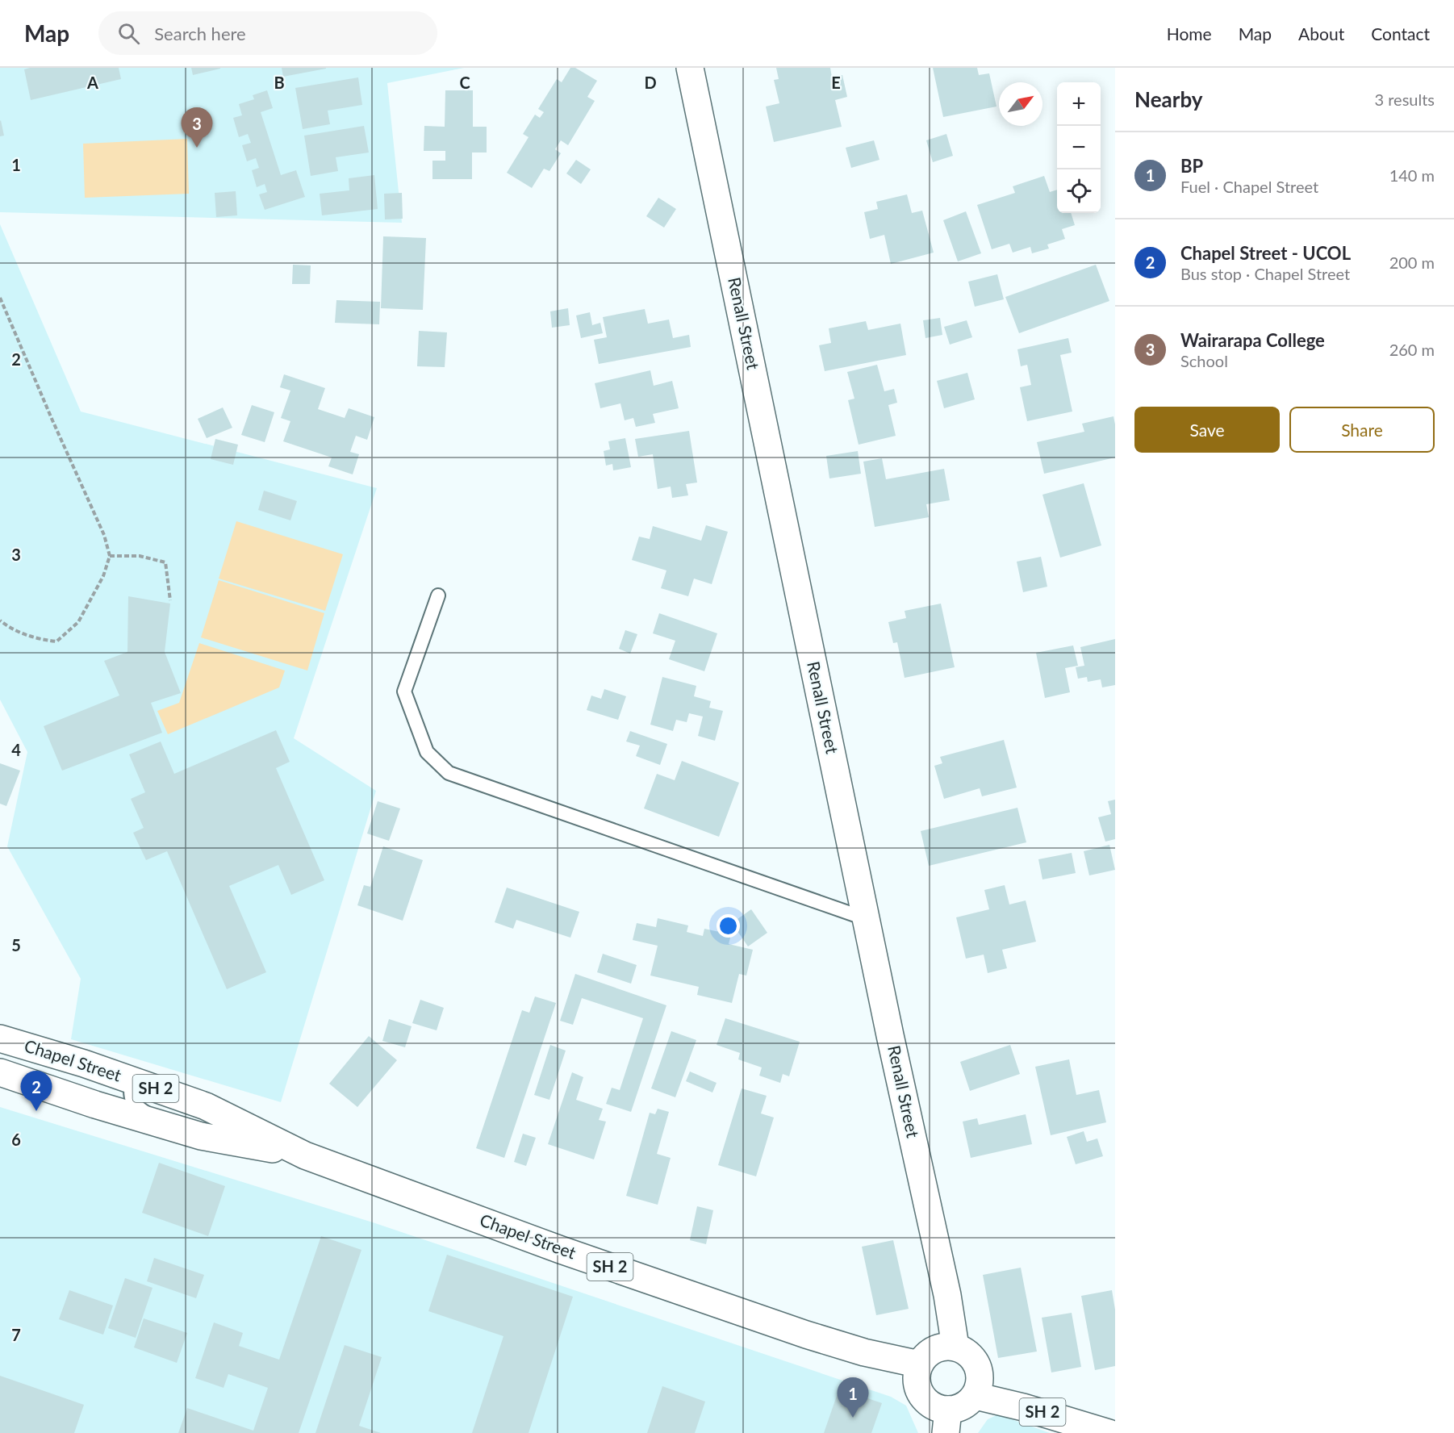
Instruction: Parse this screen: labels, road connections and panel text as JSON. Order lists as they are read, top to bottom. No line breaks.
{"streets":{"main road":["Renall Street","Chapel Street","SH 2"]},"crossings":[["Renall Street","Chapel Street"],["Renall Street","SH 2"],["Chapel Street","SH 2"]],"north":"top right","page":{"header":"Map","search":"Search here","nav":["Home","Map","About","Contact"],"heading":["Nearby","3 results"],"map_buttons":["+","−"],"pins":["3","2","1"],"list":[{"mark":"1","name":"BP","note":"Fuel · Chapel Street","value":"140 m"},{"mark":"2","name":"Chapel Street - UCOL","note":"Bus stop · Chapel Street","value":"200 m"},{"mark":"3","name":"Wairarapa College","note":"School","value":"260 m"}],"buttons":["Save","Share"]},"grid":{"columns":["A","B","C","D","E"],"rows":["1","2","3","4","5","6","7"]}}
